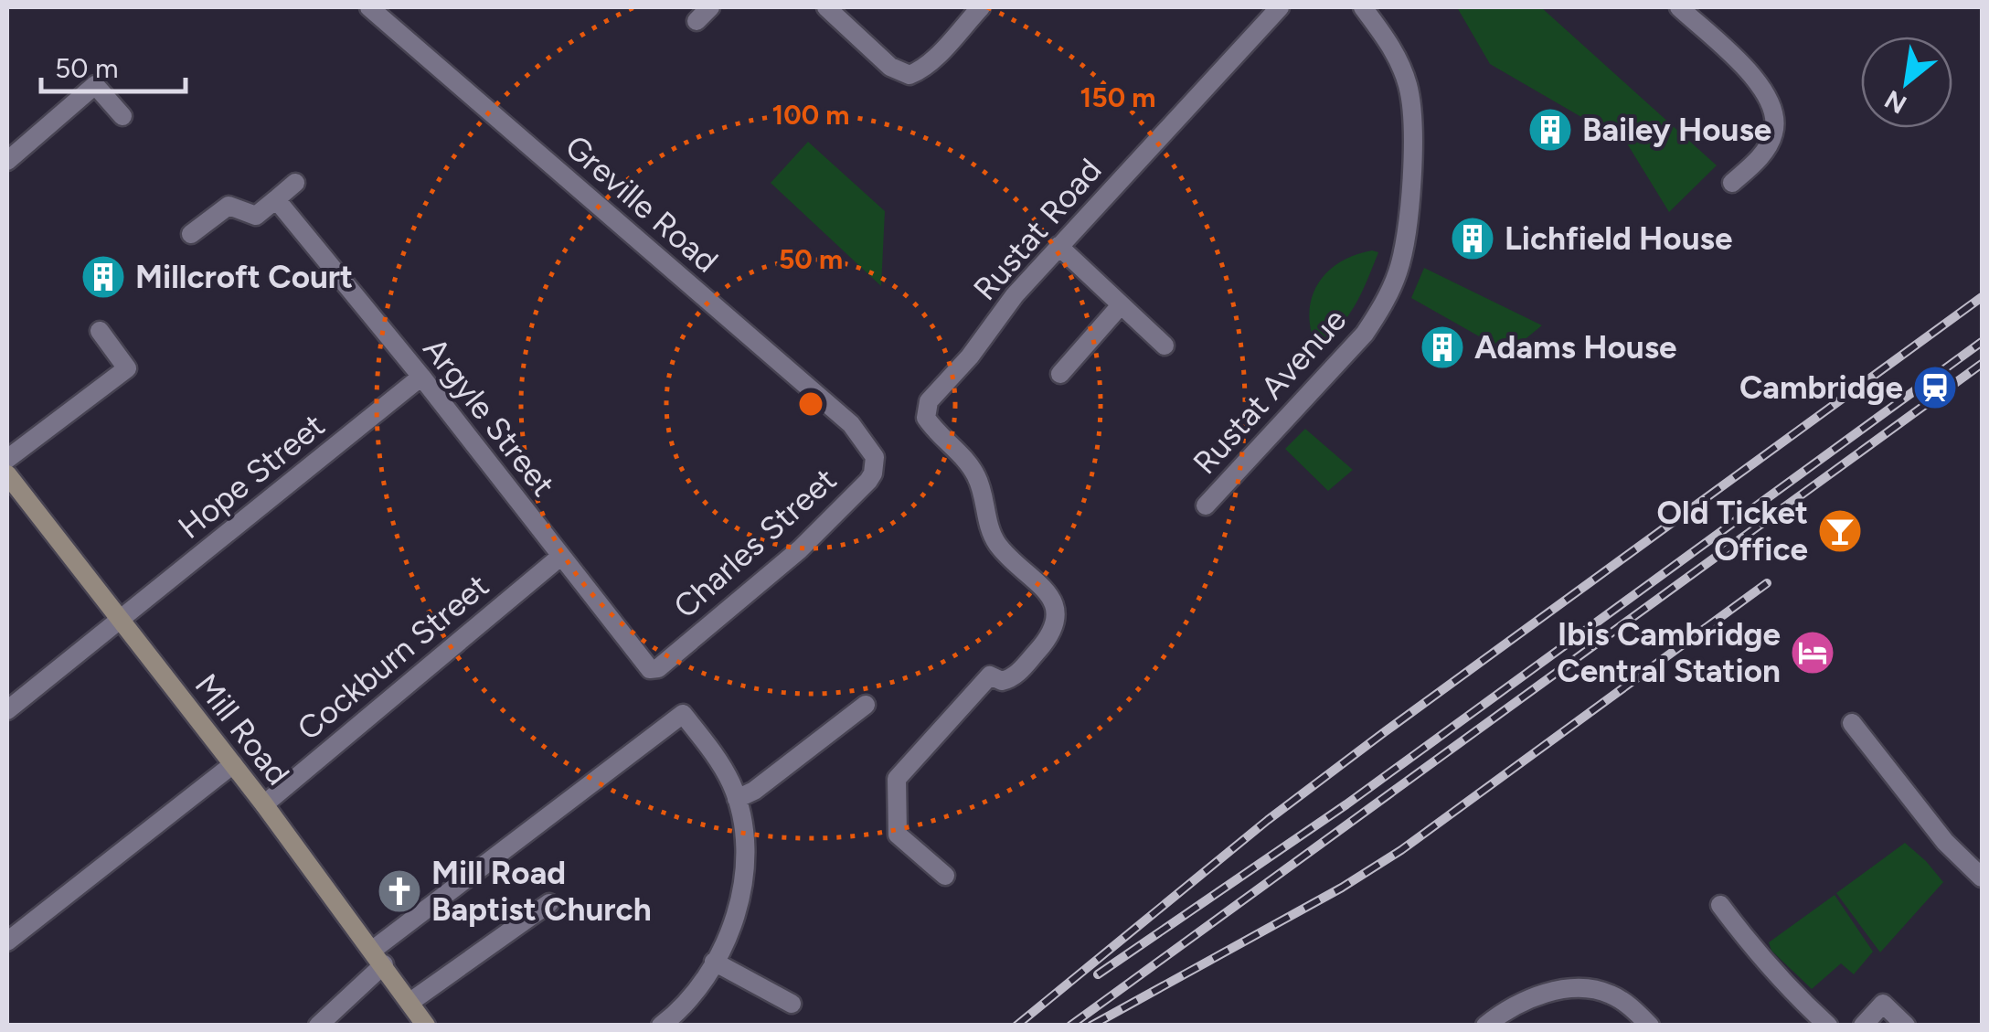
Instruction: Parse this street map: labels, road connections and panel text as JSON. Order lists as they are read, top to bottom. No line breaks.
{"streets":{"street":["Greville Road","Rustat Road","Rustat Avenue","Argyle Street","Hope Street","Charles Street","Cockburn Street","Mill Road"]},"crossings":[["Greville Road","Charles Street"],["Argyle Street","Hope Street"],["Argyle Street","Charles Street"],["Argyle Street","Cockburn Street"],["Hope Street","Mill Road"],["Cockburn Street","Mill Road"]],"places":{"building":["Bailey House","Lichfield House","Millcroft Court","Adams House"],"station":["Cambridge"],"bar":["Old Ticket Office"],"hotel":["Ibis Cambridge Central Station"],"church":["Mill Road Baptist Church"]},"scale_bar":"50 m","north":"bottom left","rings":["150 m","100 m","50 m"]}
